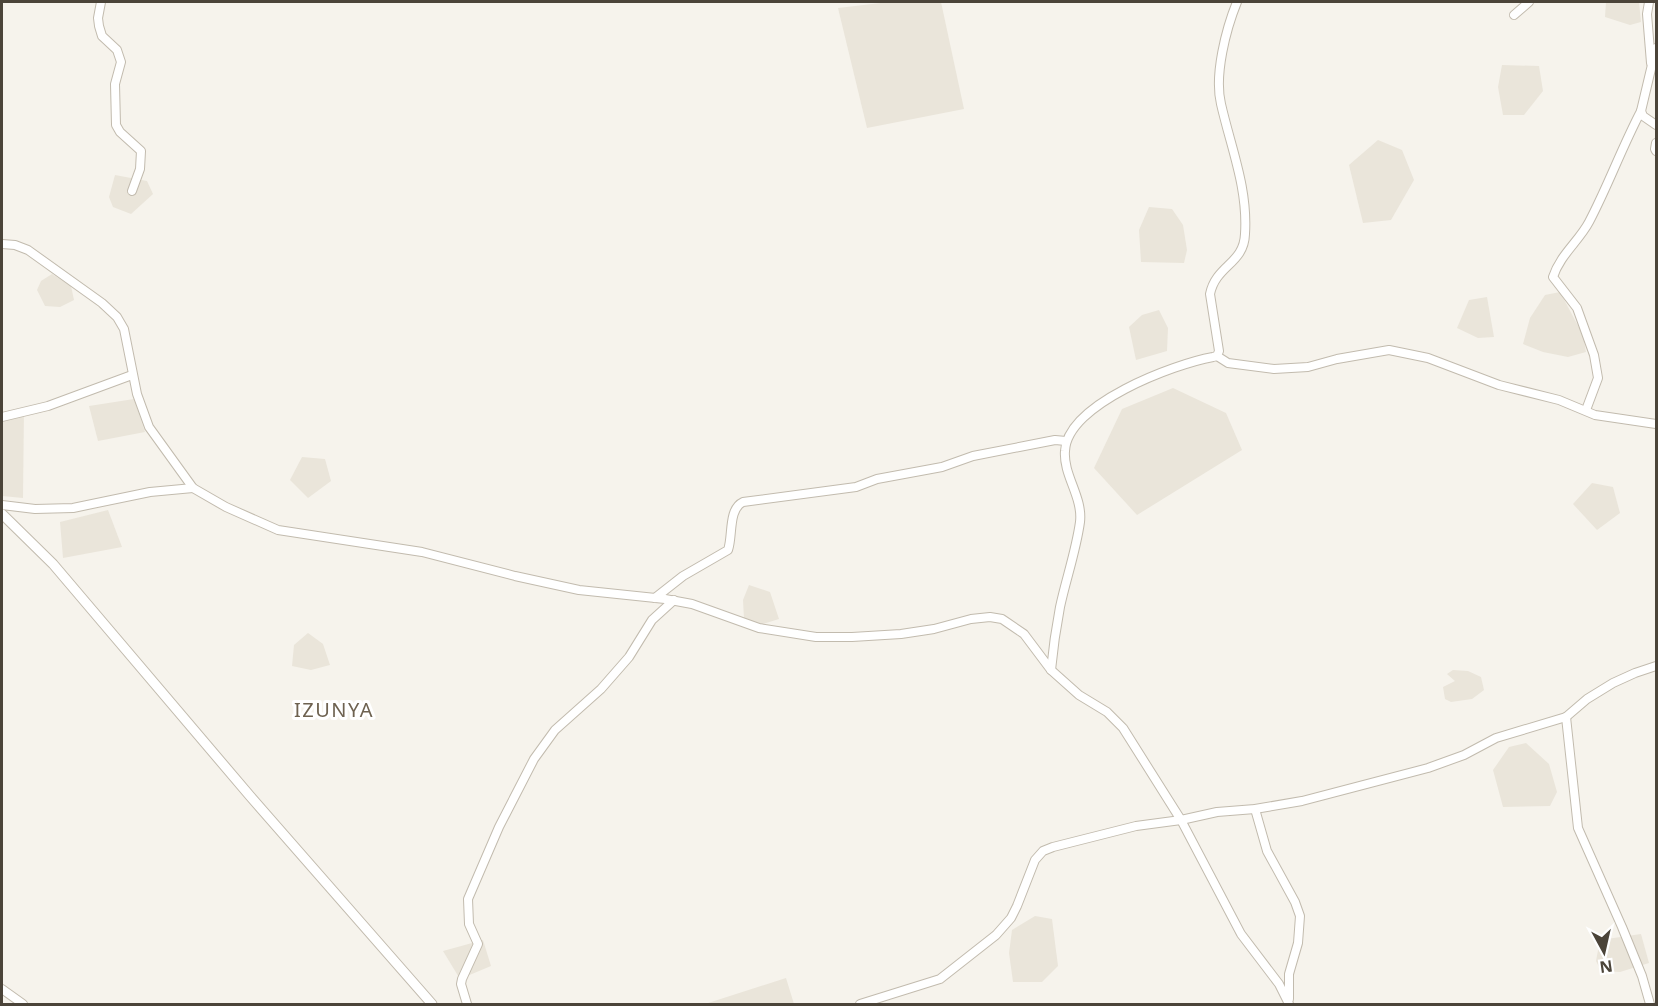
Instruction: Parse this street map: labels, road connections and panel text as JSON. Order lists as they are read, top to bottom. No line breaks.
{"districts":["IZUNYA"],"north":"bottom"}
